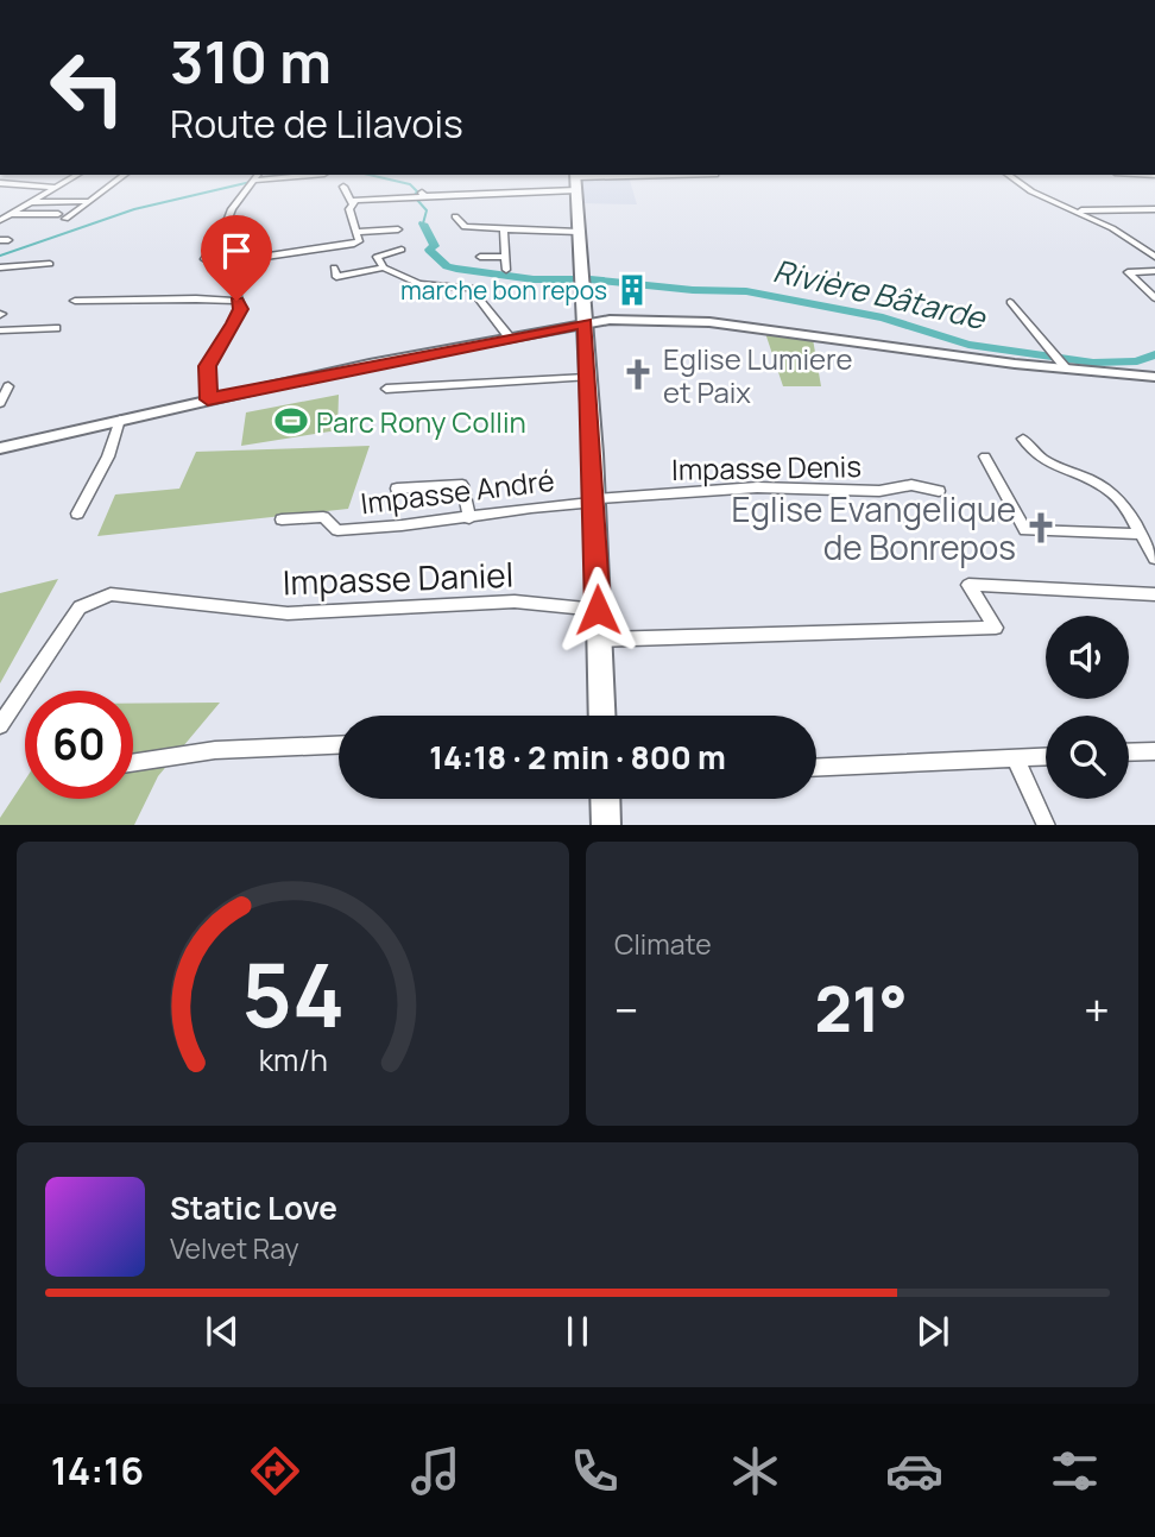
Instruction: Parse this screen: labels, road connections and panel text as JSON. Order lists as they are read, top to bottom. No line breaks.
{"streets":{"street":["Impasse Denis","Impasse André","Impasse Daniel"]},"crossings":[["Impasse Denis","Impasse André"]],"water":["Rivière Bâtarde"],"places":{"building":["marche bon repos"],"church":["Eglise Lumiere et Paix","Eglise Evangelique de Bonrepos"],"sports":["Parc Rony Collin"]},"page":{"turn":["310 m","Route de Lilavois"],"limit":"60","trip":"14:18 · 2 min · 800 m","tile":"Climate","heat":["−","21°","+"],"song":["Static Love","Velvet Ray"],"tabs":"14:16","gauge":["54","km/h"]}}
